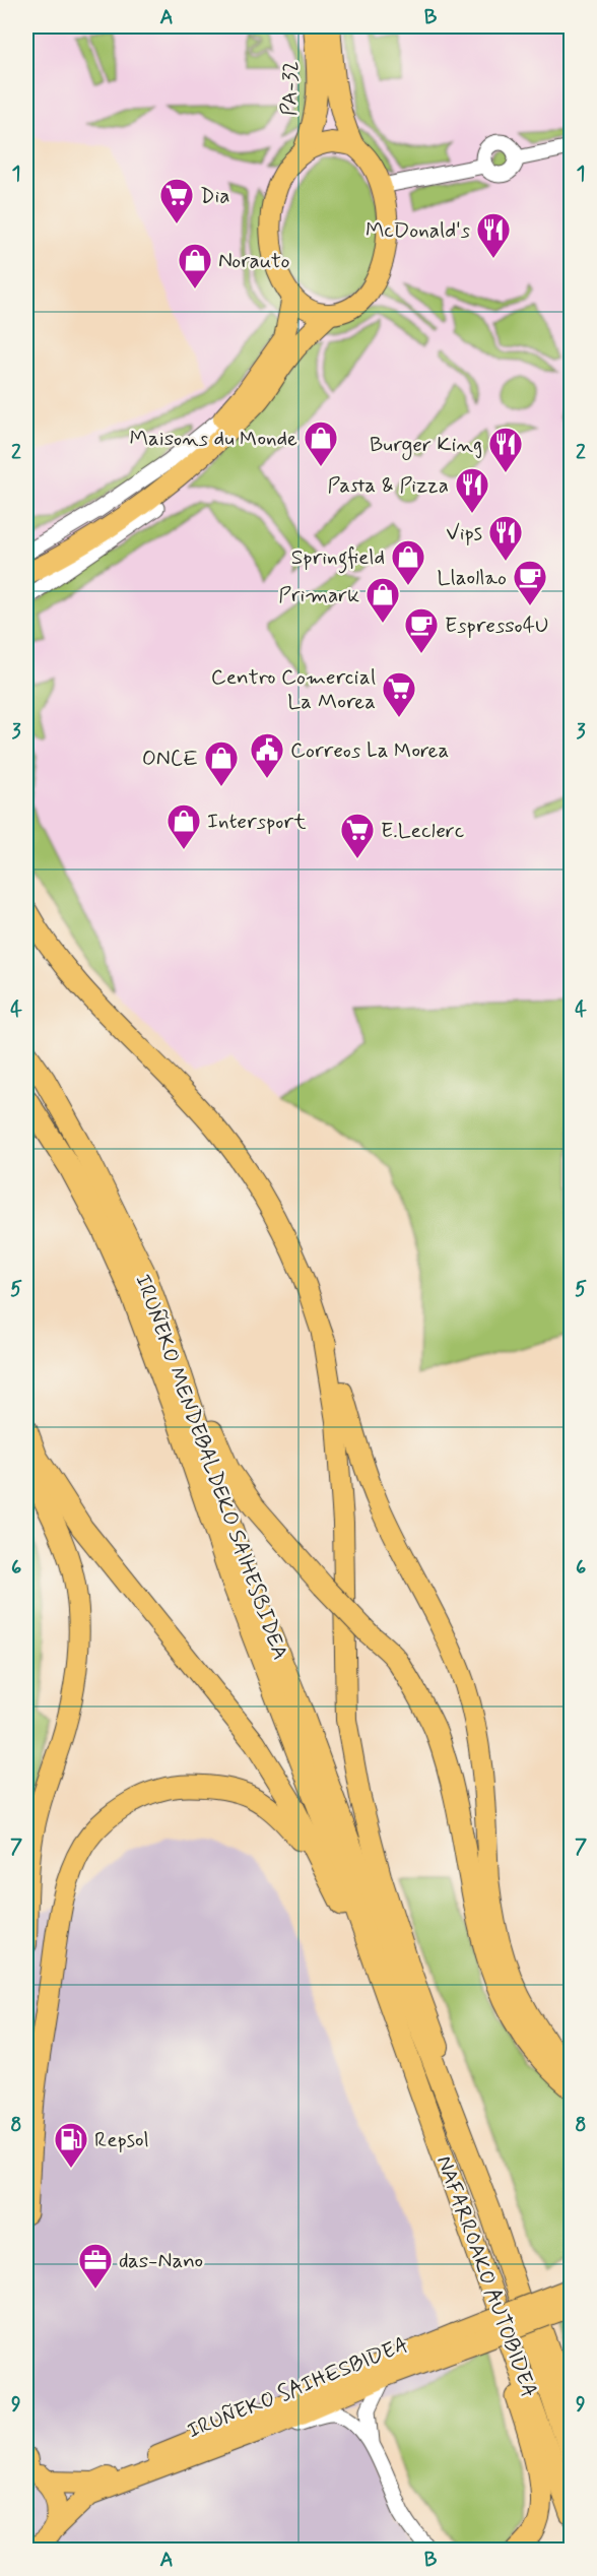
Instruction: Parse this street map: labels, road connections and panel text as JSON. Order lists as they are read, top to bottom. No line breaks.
{"streets":{"highway":["PA-32","IRUÑEKO MENDEBALDEKO SAIHESBIDEA","NAFARROAKO AUTOBIDEA","IRUÑEKO SAIHESBIDEA"]},"crossings":[["IRUÑEKO MENDEBALDEKO SAIHESBIDEA","NAFARROAKO AUTOBIDEA"]],"places":{"supermarket":["Dia","Centro Comercial La Morea","E.Leclerc"],"restaurant":["McDonald's","Burger King","Pasta & Pizza","Vips"],"shop":["Norauto","Maisons du Monde","Springfield","Primark","ONCE","Intersport"],"cafe":["Llaollao","Espresso4U"],"public building":["Correos La Morea"],"fuel station":["Repsol"],"office":["das-Nano"]},"grid":{"columns":["A","B"],"rows":["1","2","3","4","5","6","7","8","9"]}}
